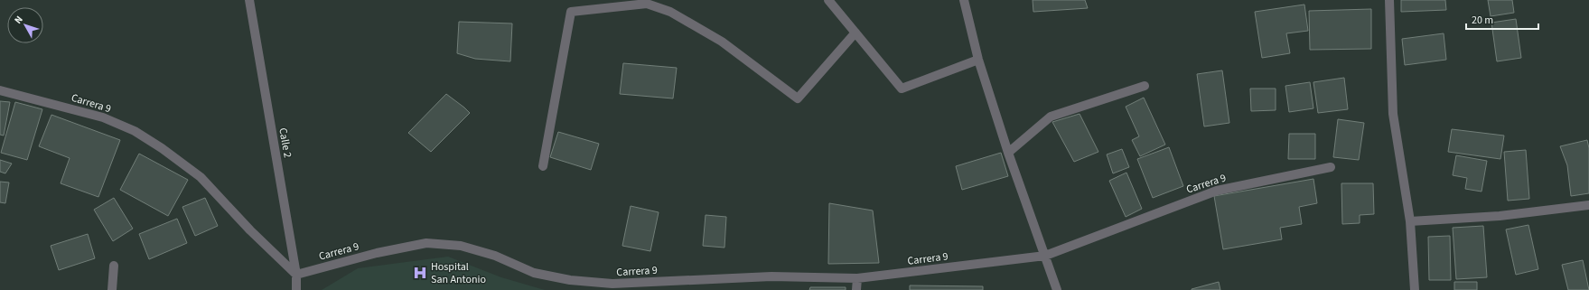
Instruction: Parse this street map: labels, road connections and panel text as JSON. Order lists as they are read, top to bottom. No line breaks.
{"streets":{"street":["Carrera 9","Calle 2"]},"crossings":[["Carrera 9","Calle 2"]],"places":{"hospital":["Hospital San Antonio"]},"scale_bar":"20 m","north":"top left"}
